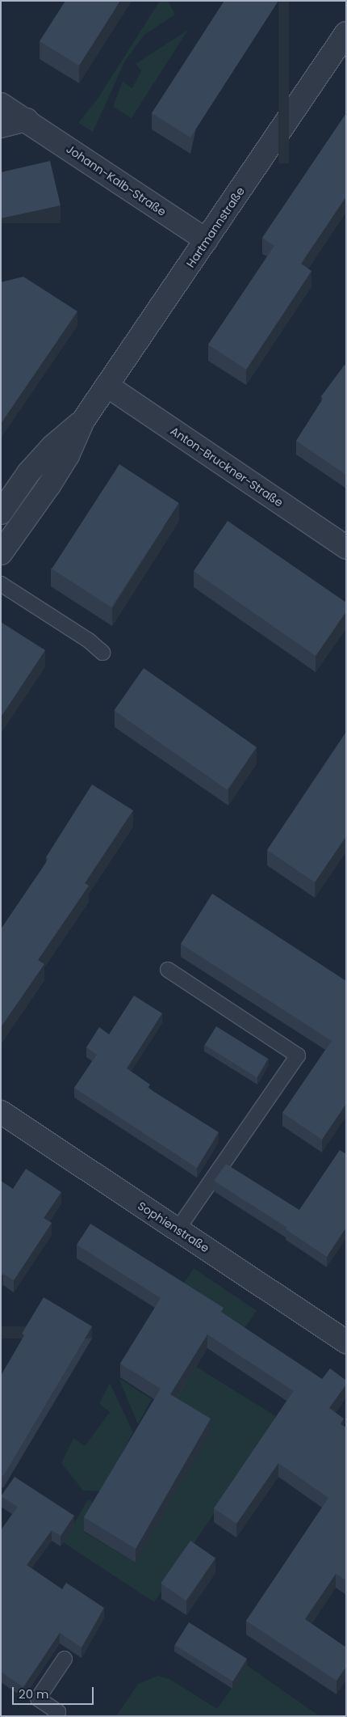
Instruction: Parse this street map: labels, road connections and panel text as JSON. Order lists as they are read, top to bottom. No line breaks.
{"streets":{"street":["Johann-Kalb-Straße","Hartmannstraße","Anton-Bruckner-Straße","Sophienstraße"]},"crossings":[["Johann-Kalb-Straße","Hartmannstraße"],["Hartmannstraße","Anton-Bruckner-Straße"]],"scale_bar":"20 m"}
